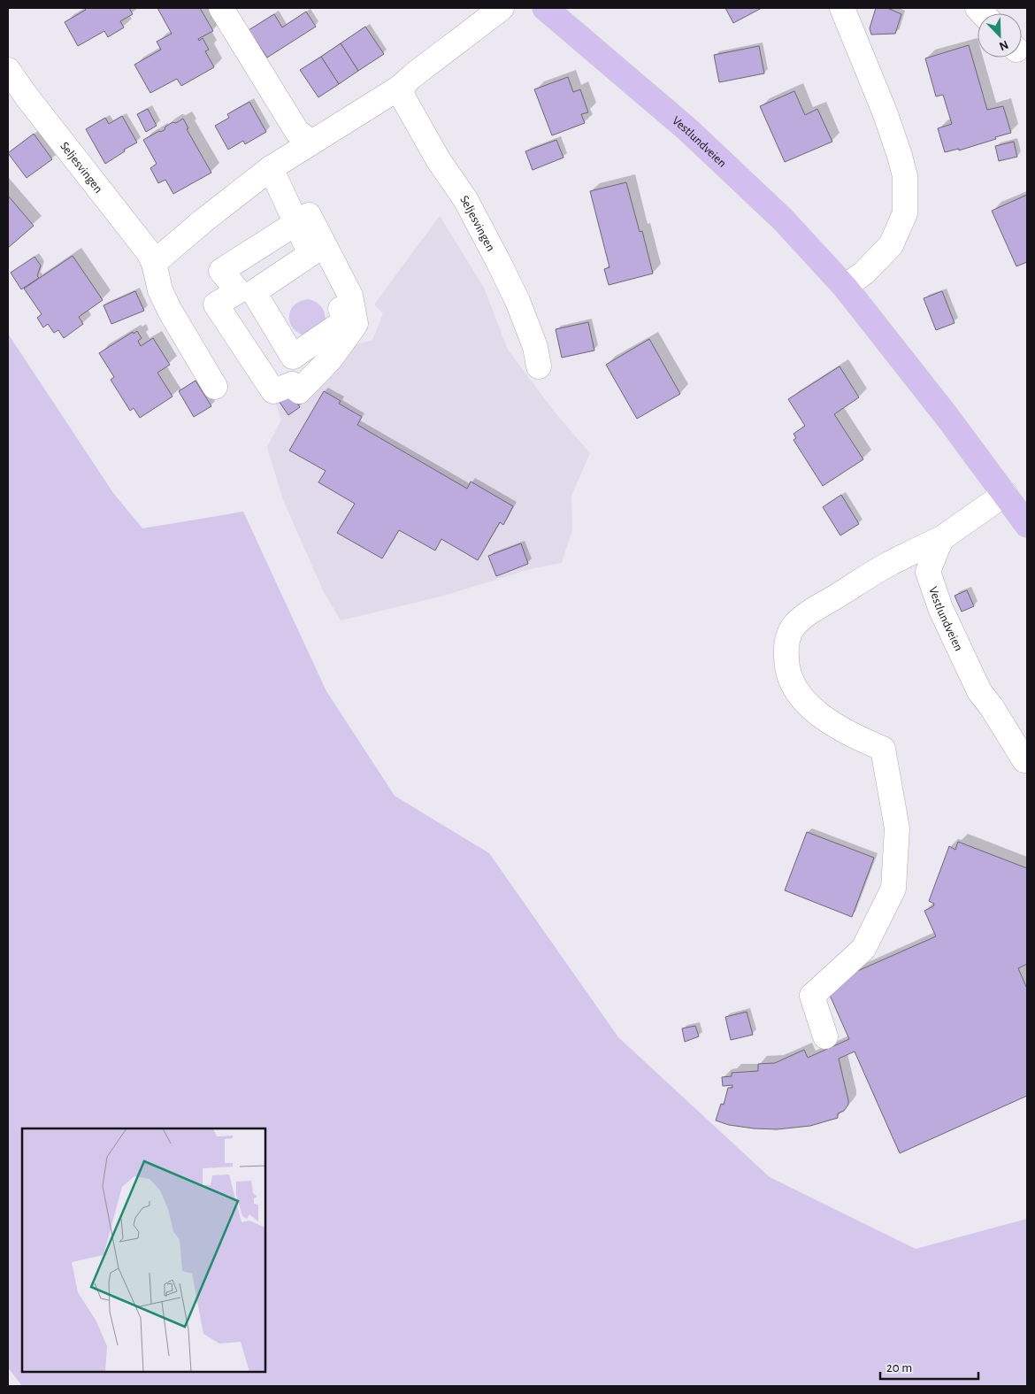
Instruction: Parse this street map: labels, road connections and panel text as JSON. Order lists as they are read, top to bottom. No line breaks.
{"streets":{"main road":["Vestlundveien"],"street":["Seljesvingen"]},"scale_bar":"20 m","north":"bottom right"}
